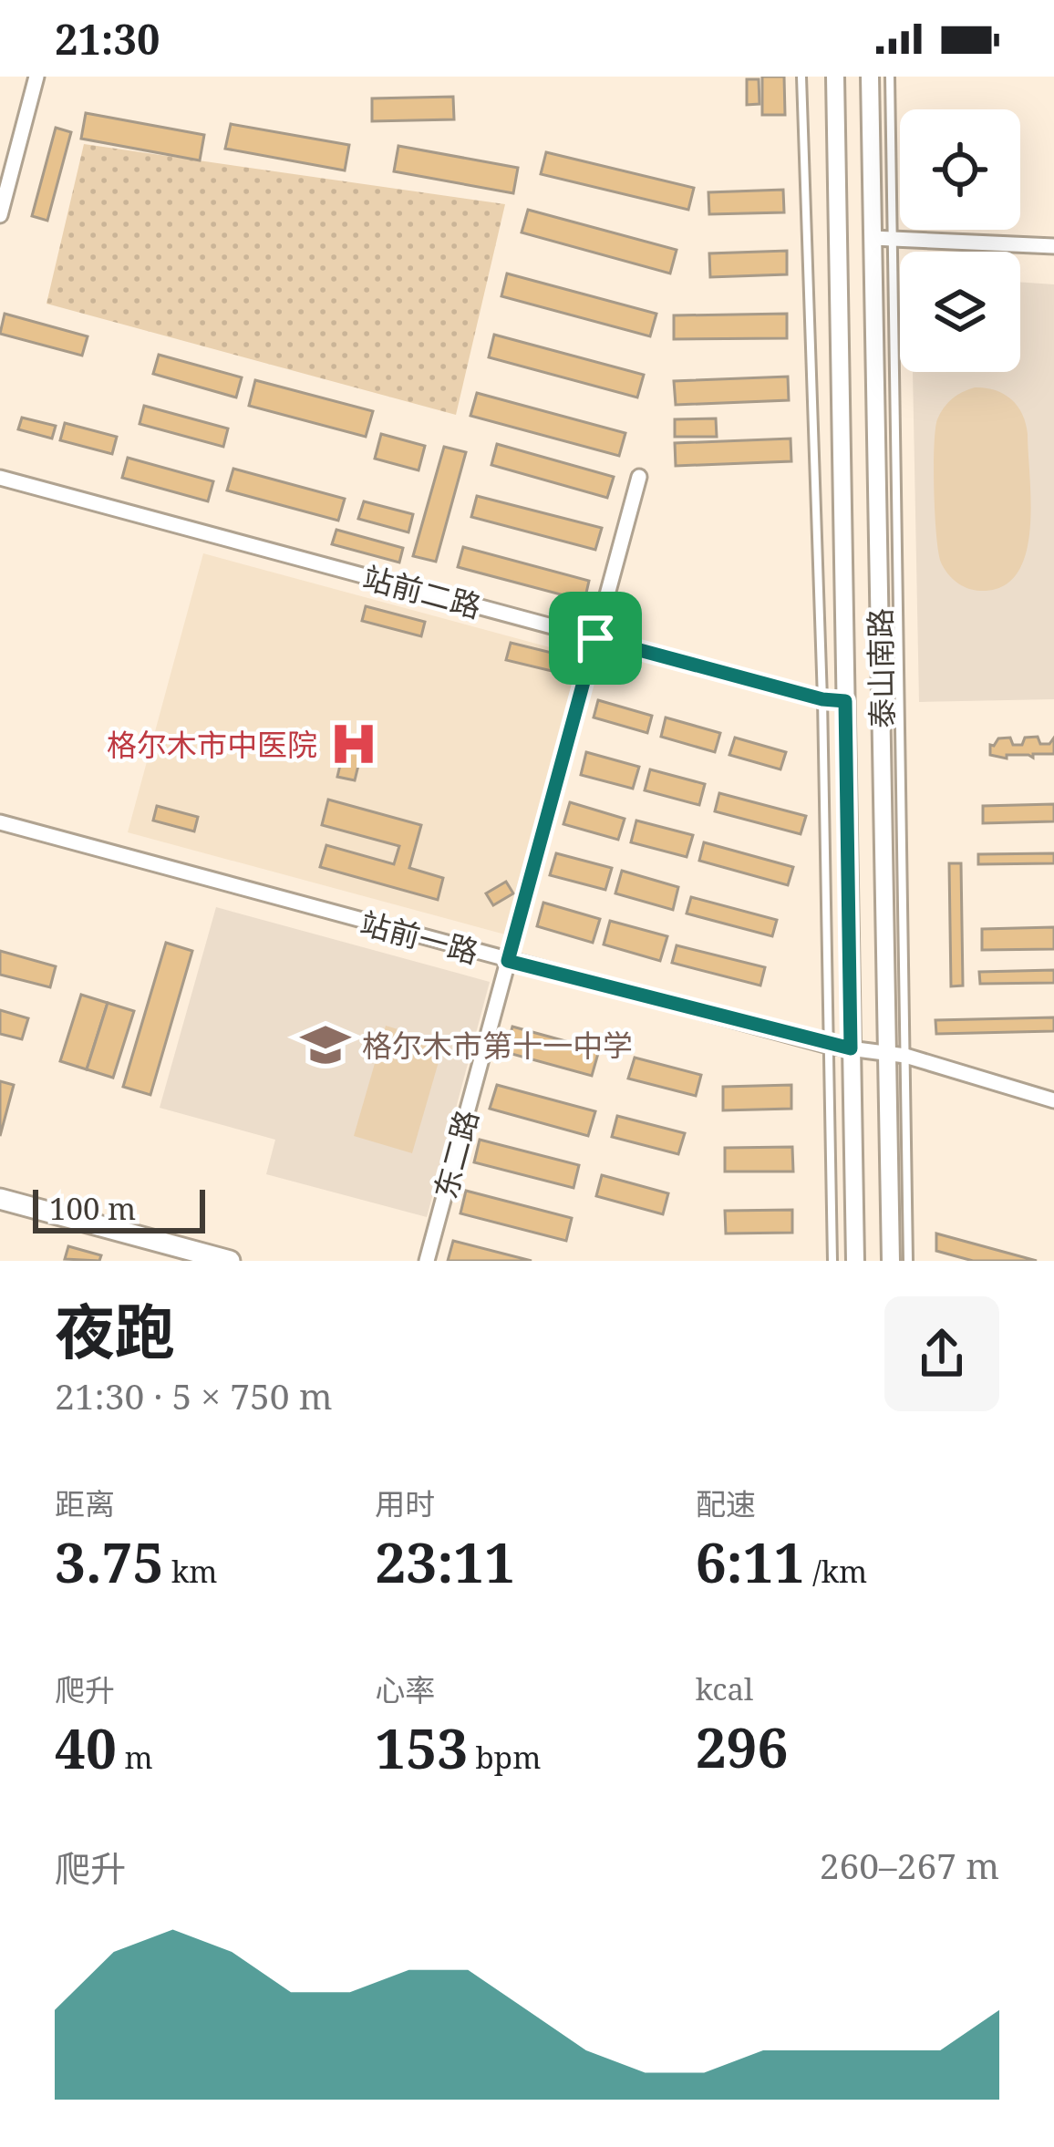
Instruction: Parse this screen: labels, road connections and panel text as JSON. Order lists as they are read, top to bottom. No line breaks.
{"streets":{"street":["站前二路","泰山南路","站前一路","东二路"]},"crossings":[["站前二路","泰山南路"],["站前二路","东二路"],["泰山南路","站前一路"],["站前一路","东二路"]],"places":{"hospital":["格尔木市中医院"],"school or university":["格尔木市第十一中学"]},"scale_bar":"100 m","page":{"status":"21:30","scale":"100 m","heading":["夜跑","21:30 · 5 × 750 m"],"stats":[["距离","3.75 km"],["用时","23:11"],["配速","6:11 /km"],["爬升","40 m"],["心率","153 bpm"],["kcal","296"]],"chart":["爬升","260–267 m"]}}
